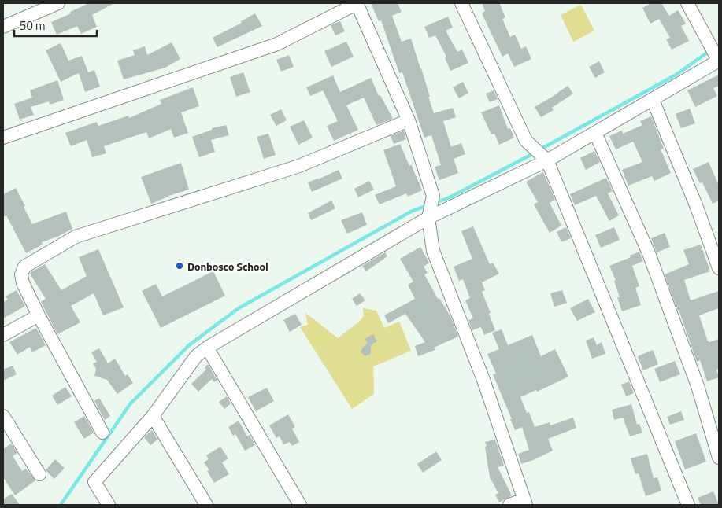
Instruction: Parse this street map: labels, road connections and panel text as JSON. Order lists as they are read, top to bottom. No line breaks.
{"places":["Donbosco School"],"scale_bar":"50 m"}
